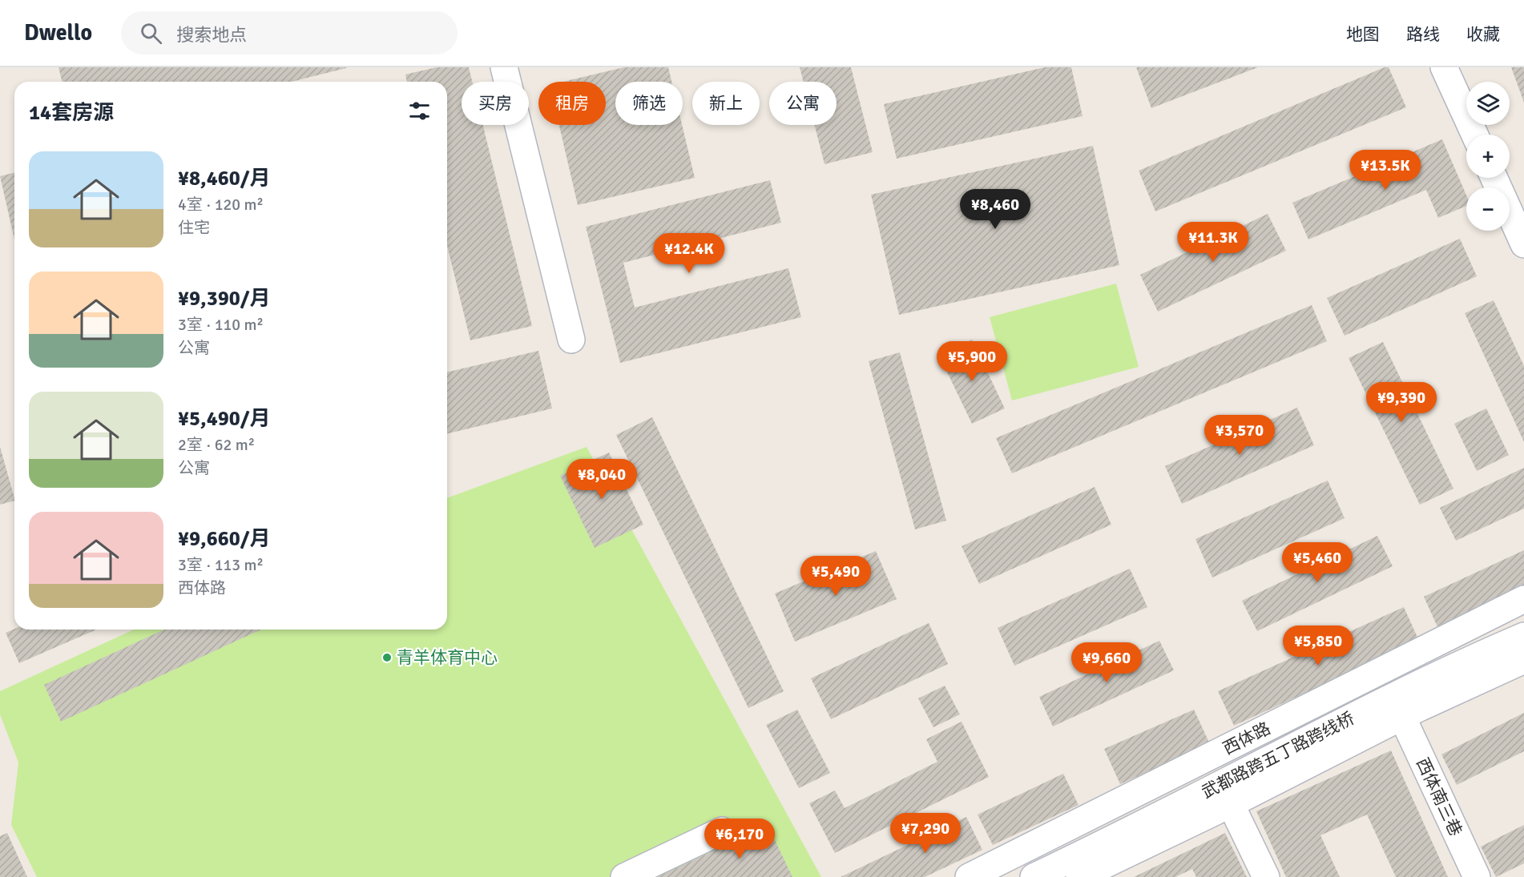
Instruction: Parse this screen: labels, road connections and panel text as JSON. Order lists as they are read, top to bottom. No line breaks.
{"streets":{"street":["西体路","武都路跨五丁路跨线桥","西体南三巷"]},"places":["青羊体育中心"],"page":{"header":"Dwello","search":"搜索地点","nav":["地图","路线","收藏"],"map_buttons":["+","−"],"chip":["买房","租房","筛选","新上","公寓"],"heading":"14套房源","list":[{"name":"¥8,460/月","note":"4室 · 120 m² · 住宅"},{"name":"¥9,390/月","note":"3室 · 110 m² · 公寓"},{"name":"¥5,490/月","note":"2室 · 62 m² · 公寓"},{"name":"¥9,660/月","note":"3室 · 113 m² · 西体路"}],"price":["¥13.5K","¥8,460","¥11.3K","¥12.4K","¥5,900","¥9,390","¥3,570","¥8,040","¥5,460","¥5,490","¥5,850","¥9,660","¥7,290","¥6,170"]}}
